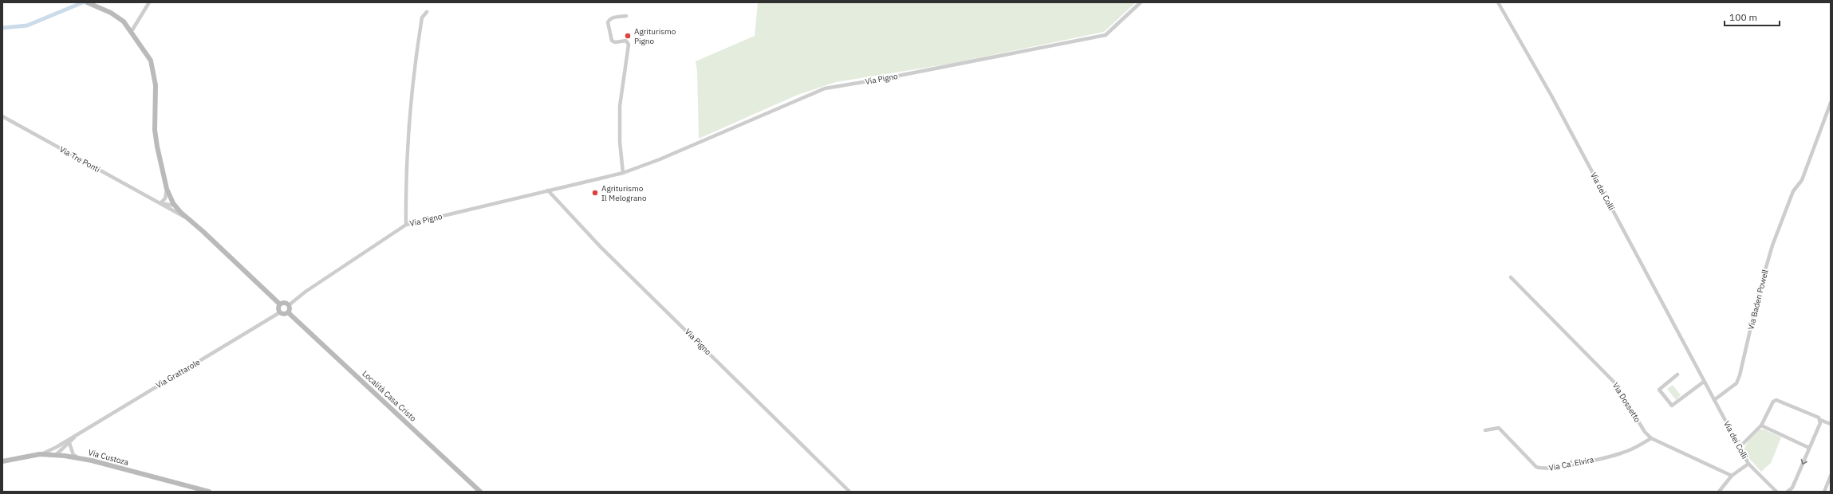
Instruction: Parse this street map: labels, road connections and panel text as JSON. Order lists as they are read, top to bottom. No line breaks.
{"streets":{"street":["Via Pigno","Via Tre Ponti","Via dei Colli","Via Baden Powell","Via Grattarole","Località Casa Cristo","Via Dossetto","Via Custoza","Via Ca' Elvira"]},"crossings":[["Via Pigno","Via Grattarole"],["Via Pigno","Località Casa Cristo"],["Via dei Colli","Via Baden Powell"],["Via Grattarole","Località Casa Cristo"],["Via Grattarole","Via Custoza"],["Via Dossetto","Via Ca' Elvira"]],"places":["Agriturismo Pigno","Agriturismo Il Melograno"],"scale_bar":"100 m"}
